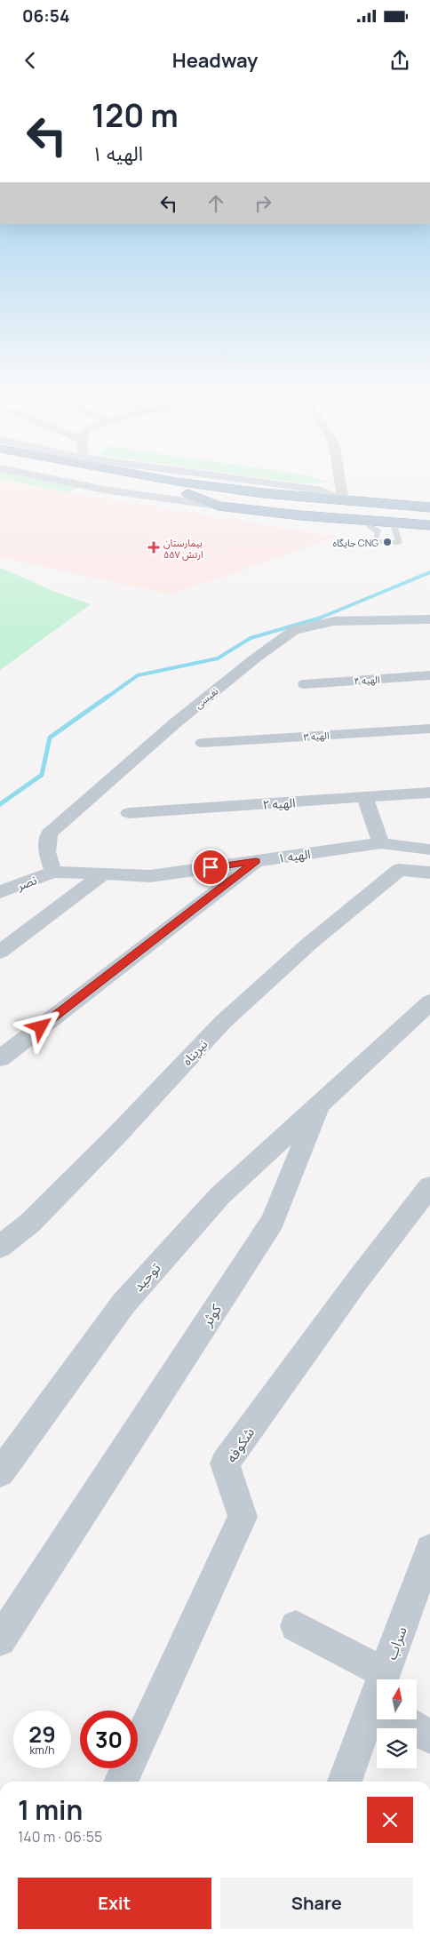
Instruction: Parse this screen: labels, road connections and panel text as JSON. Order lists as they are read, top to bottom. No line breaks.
{"streets":{"street":["الهیه ۴","نفیسی","الهیه ۳","الهیه ۲","الهیه ۱","نصر","نیرپناه","توحید","کوثر","شکوفه","سراب"]},"crossings":[["نفیسی","الهیه ۱"],["نفیسی","نصر"],["الهیه ۱","نصر"],["توحید","کوثر"]],"places":{"other":["جایگاه CNG"],"health":["بیمارستان ۵۵۷ ارتش"]},"north":"top","page":{"status":"06:54","header":"Headway","turn":["120 m","الهیه ۱"],"speed":"29 km/h","limit":"30","heading":["1 min","140 m · 06:55"],"buttons":["Exit","Share"]}}
